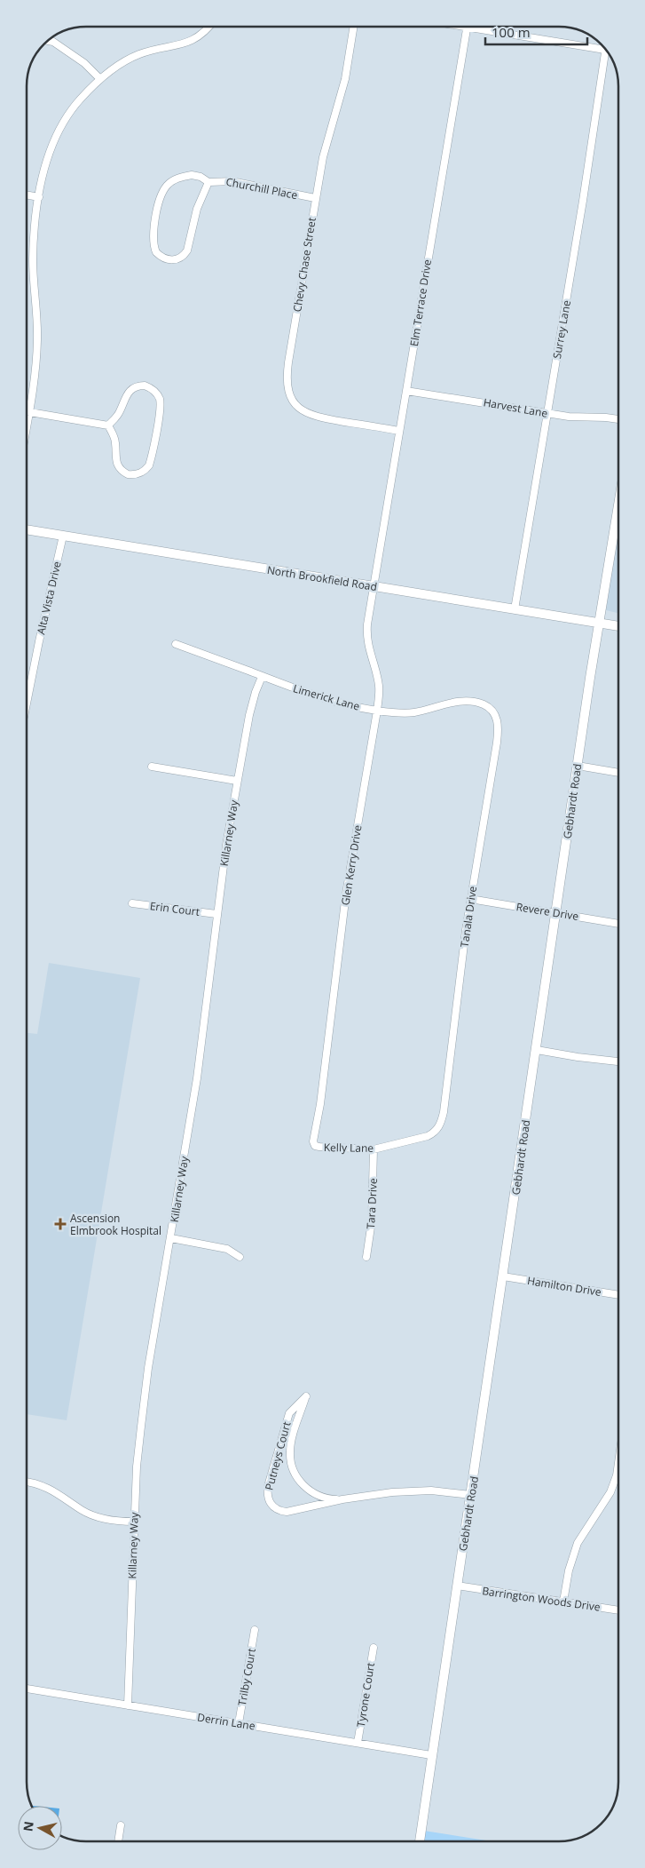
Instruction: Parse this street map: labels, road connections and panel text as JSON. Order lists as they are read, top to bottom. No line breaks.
{"streets":{"street":["Churchill Place","Chevy Chase Street","Elm Terrace Drive","Surrey Lane","Harvest Lane","North Brookfield Road","Alta Vista Drive","Limerick Lane","Gebhardt Road","Killarney Way","Glen Kerry Drive","Erin Court","Revere Drive","Tanala Drive","Kelly Lane","Tara Drive","Hamilton Drive","Putneys Court","Barrington Woods Drive","Trilby Court","Tyrone Court","Derrin Lane"]},"crossings":[["Churchill Place","Chevy Chase Street"],["Chevy Chase Street","Elm Terrace Drive"],["Elm Terrace Drive","Harvest Lane"],["Elm Terrace Drive","North Brookfield Road"],["Elm Terrace Drive","Glen Kerry Drive"],["Surrey Lane","Harvest Lane"],["Surrey Lane","North Brookfield Road"],["North Brookfield Road","Alta Vista Drive"],["North Brookfield Road","Gebhardt Road"],["North Brookfield Road","Glen Kerry Drive"],["Limerick Lane","Killarney Way"],["Limerick Lane","Glen Kerry Drive"],["Limerick Lane","Tanala Drive"],["Gebhardt Road","Revere Drive"],["Gebhardt Road","Hamilton Drive"],["Gebhardt Road","Putneys Court"],["Gebhardt Road","Barrington Woods Drive"],["Gebhardt Road","Derrin Lane"],["Killarney Way","Erin Court"],["Killarney Way","Derrin Lane"],["Glen Kerry Drive","Kelly Lane"],["Revere Drive","Tanala Drive"],["Tanala Drive","Kelly Lane"],["Kelly Lane","Tara Drive"],["Trilby Court","Derrin Lane"],["Tyrone Court","Derrin Lane"]],"places":{"health":["Ascension Elmbrook Hospital"]},"scale_bar":"100 m","north":"left"}
